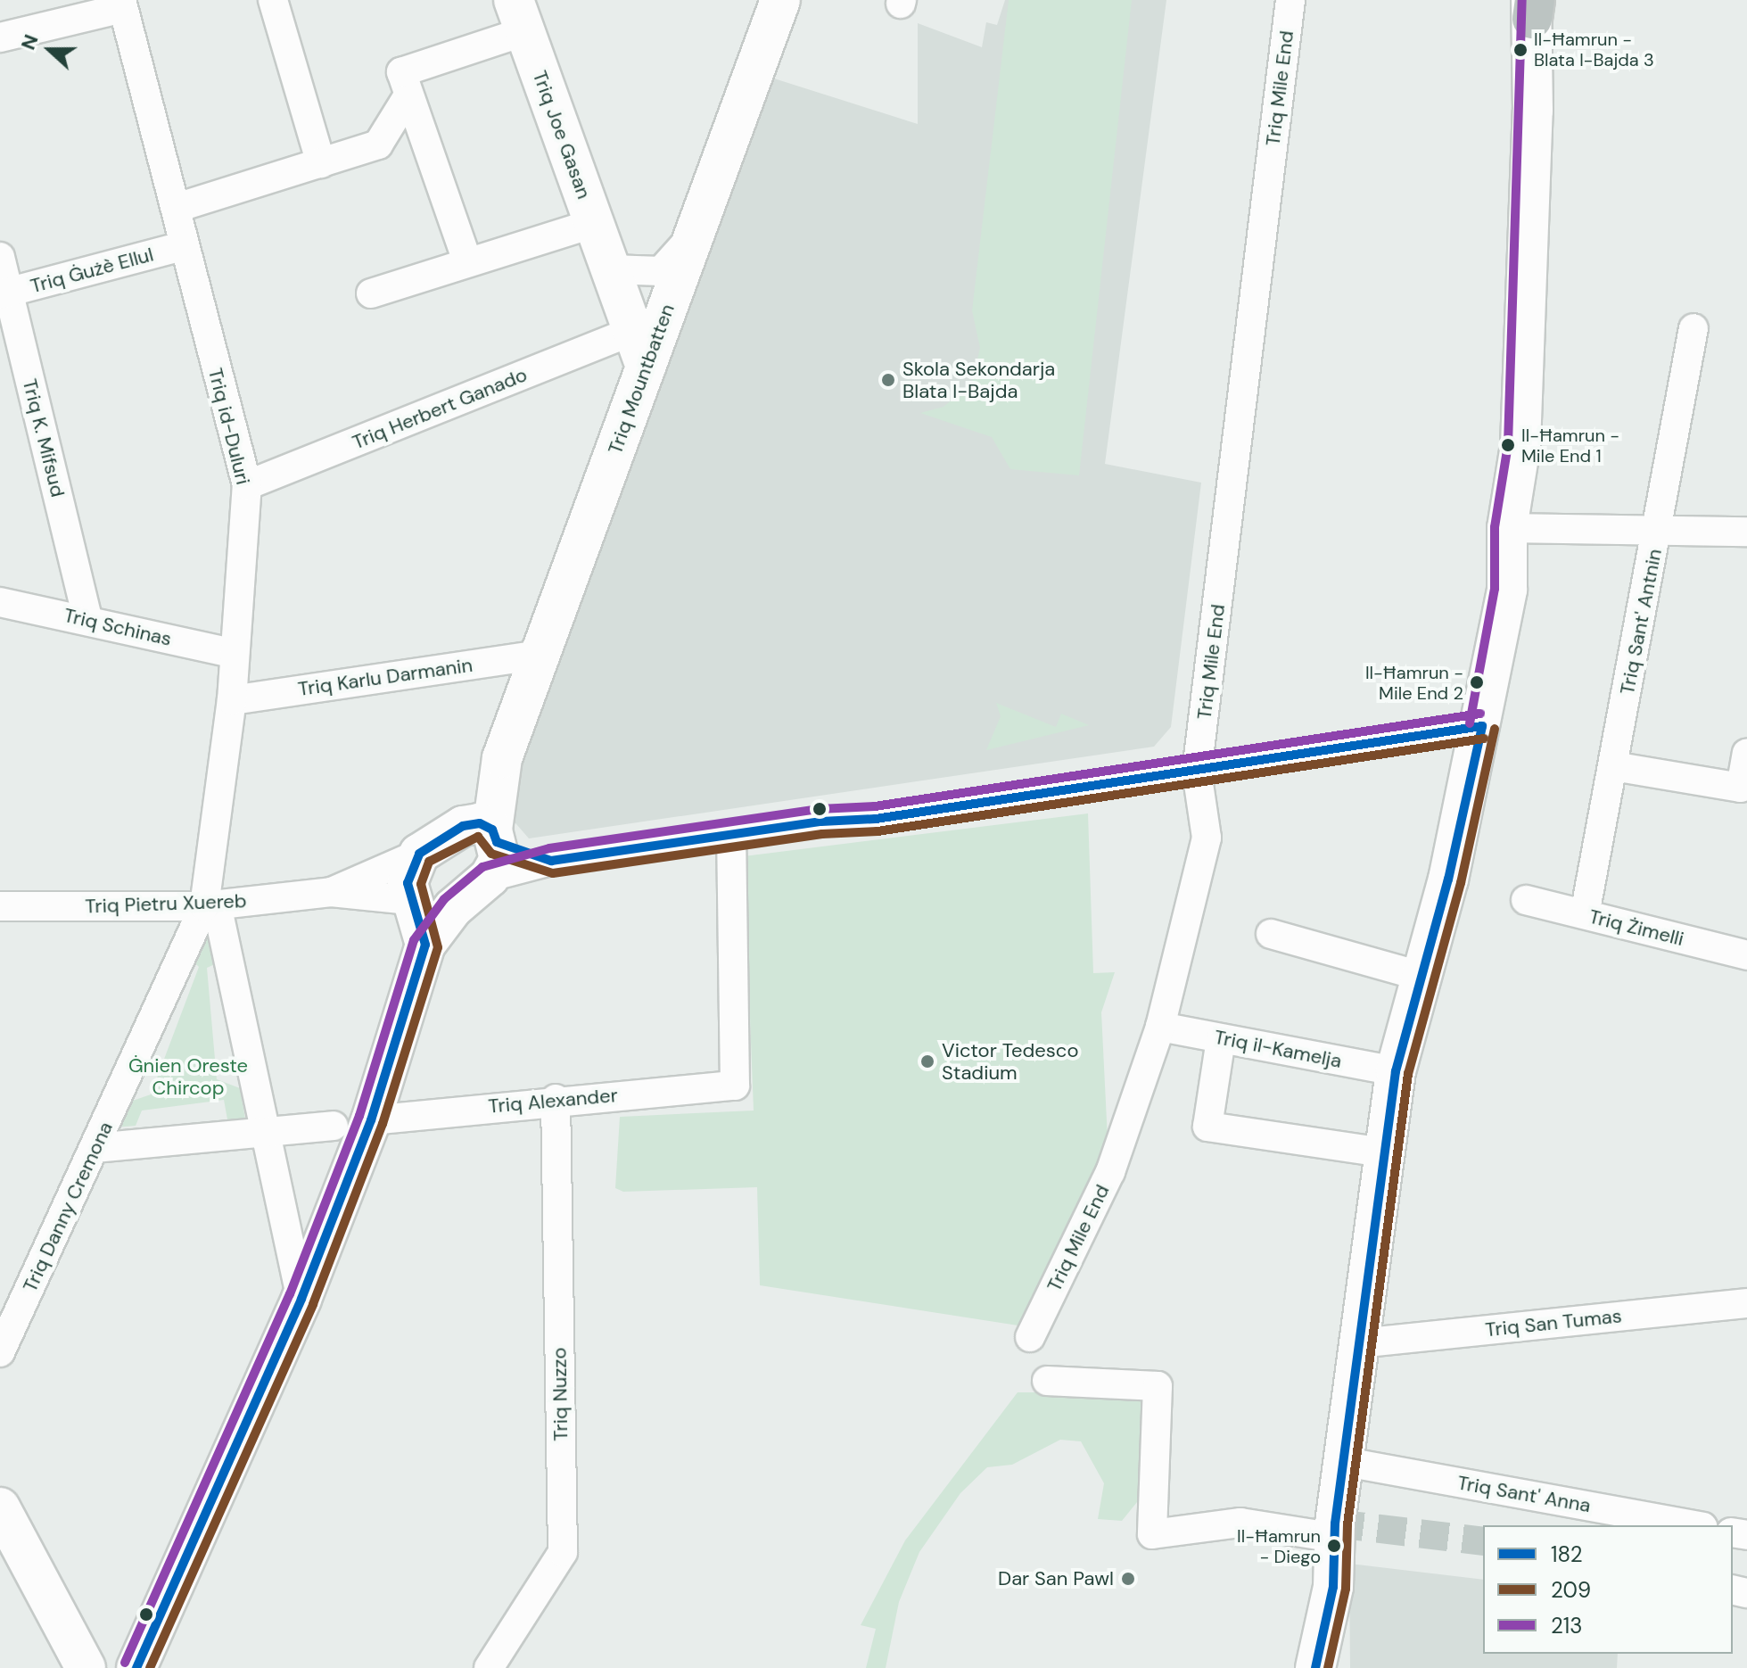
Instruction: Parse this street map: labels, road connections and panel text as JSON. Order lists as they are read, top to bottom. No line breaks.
{"streets":{"street":["Triq Mile End","Triq Joe Gasan","Triq Ġużè Ellul","Triq Mountbatten","Triq Herbert Ganado","Triq id-Duluri","Triq K. Mifsud","Triq Sant' Antnin","Triq Schinas","Triq Karlu Darmanin","Triq Pietru Xuereb","Triq Żimelli","Triq il-Kamelja","Triq Alexander","Triq Danny Cremona","Triq San Tumas","Triq Nuzzo","Triq Sant' Anna"]},"crossings":[["Triq Mile End","Triq il-Kamelja"],["Triq Joe Gasan","Triq Mountbatten"],["Triq Joe Gasan","Triq Herbert Ganado"],["Triq Ġużè Ellul","Triq id-Duluri"],["Triq Ġużè Ellul","Triq K. Mifsud"],["Triq Mountbatten","Triq Herbert Ganado"],["Triq Mountbatten","Triq Karlu Darmanin"],["Triq Herbert Ganado","Triq id-Duluri"],["Triq id-Duluri","Triq Schinas"],["Triq id-Duluri","Triq Karlu Darmanin"],["Triq id-Duluri","Triq Pietru Xuereb"],["Triq id-Duluri","Triq Danny Cremona"],["Triq K. Mifsud","Triq Schinas"],["Triq Sant' Antnin","Triq Żimelli"],["Triq Pietru Xuereb","Triq Danny Cremona"],["Triq Alexander","Triq Nuzzo"]],"parks":["Ġnien Oreste Chircop"],"places":["Il-Ħamrun - Blata l-Bajda 3","Skola Sekondarja Blata l-Bajda","Il-Ħamrun - Mile End 1","Il-Ħamrun - Mile End 2","Victor Tedesco Stadium","Il-Ħamrun - Diego","Dar San Pawl"],"lines":["transit line 213","transit line 182","transit line 209"],"legend":["182","209","213"],"north":"left"}
